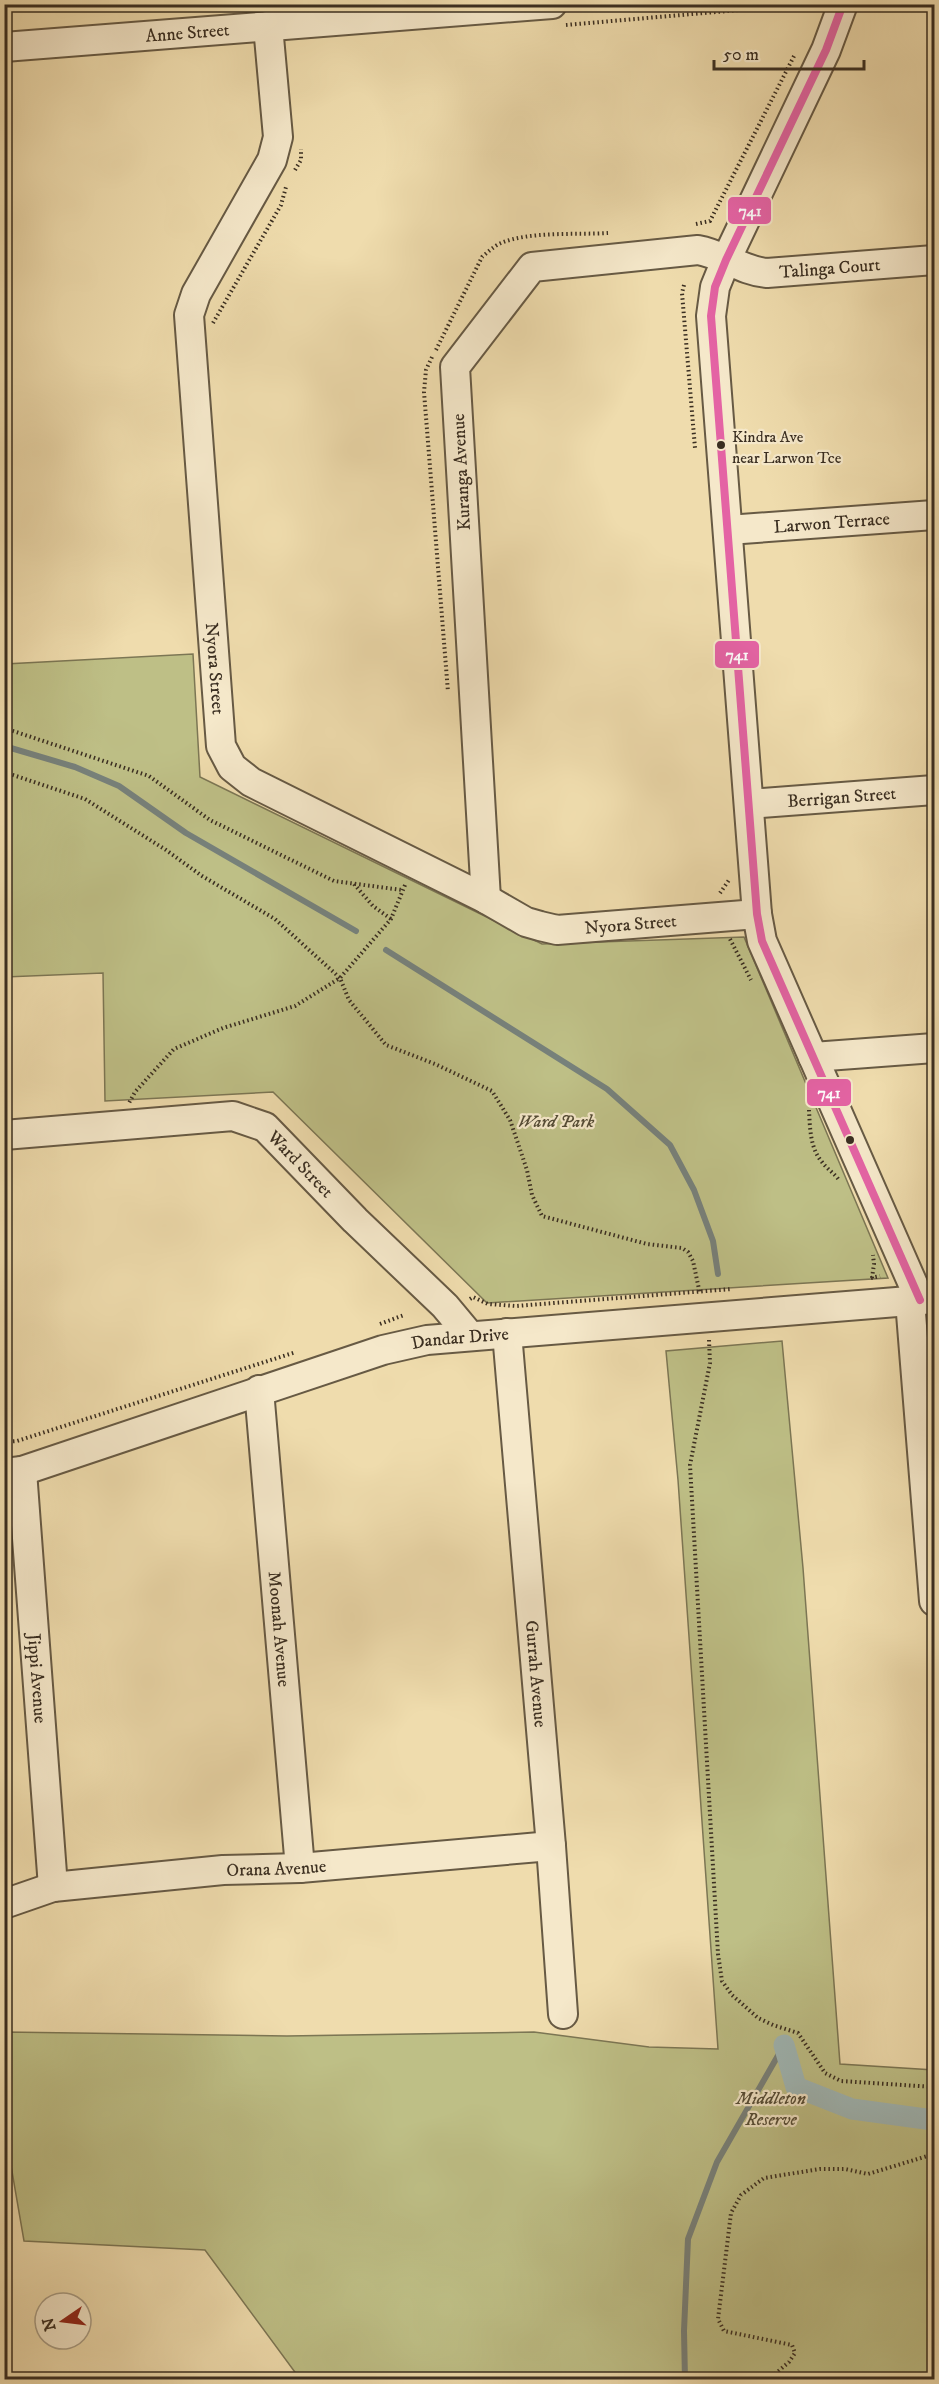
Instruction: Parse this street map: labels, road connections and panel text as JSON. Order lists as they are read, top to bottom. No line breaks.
{"streets":{"street":["Anne Street","Talinga Court","Kuranga Avenue","Larwon Terrace","Nyora Street","Berrigan Street","Ward Street","Dandar Drive","Moonah Avenue","Gurrah Avenue","Jippi Avenue","Orana Avenue"]},"crossings":[["Anne Street","Nyora Street"],["Talinga Court","Kuranga Avenue"],["Kuranga Avenue","Nyora Street"],["Ward Street","Dandar Drive"],["Dandar Drive","Moonah Avenue"],["Dandar Drive","Gurrah Avenue"],["Dandar Drive","Jippi Avenue"],["Moonah Avenue","Orana Avenue"],["Gurrah Avenue","Orana Avenue"],["Jippi Avenue","Orana Avenue"]],"parks":["Ward Park","Middleton Reserve"],"places":["Kindra Ave near Larwon Tce"],"lines":["transit line 741"],"scale_bar":"50 m","north":"left"}
